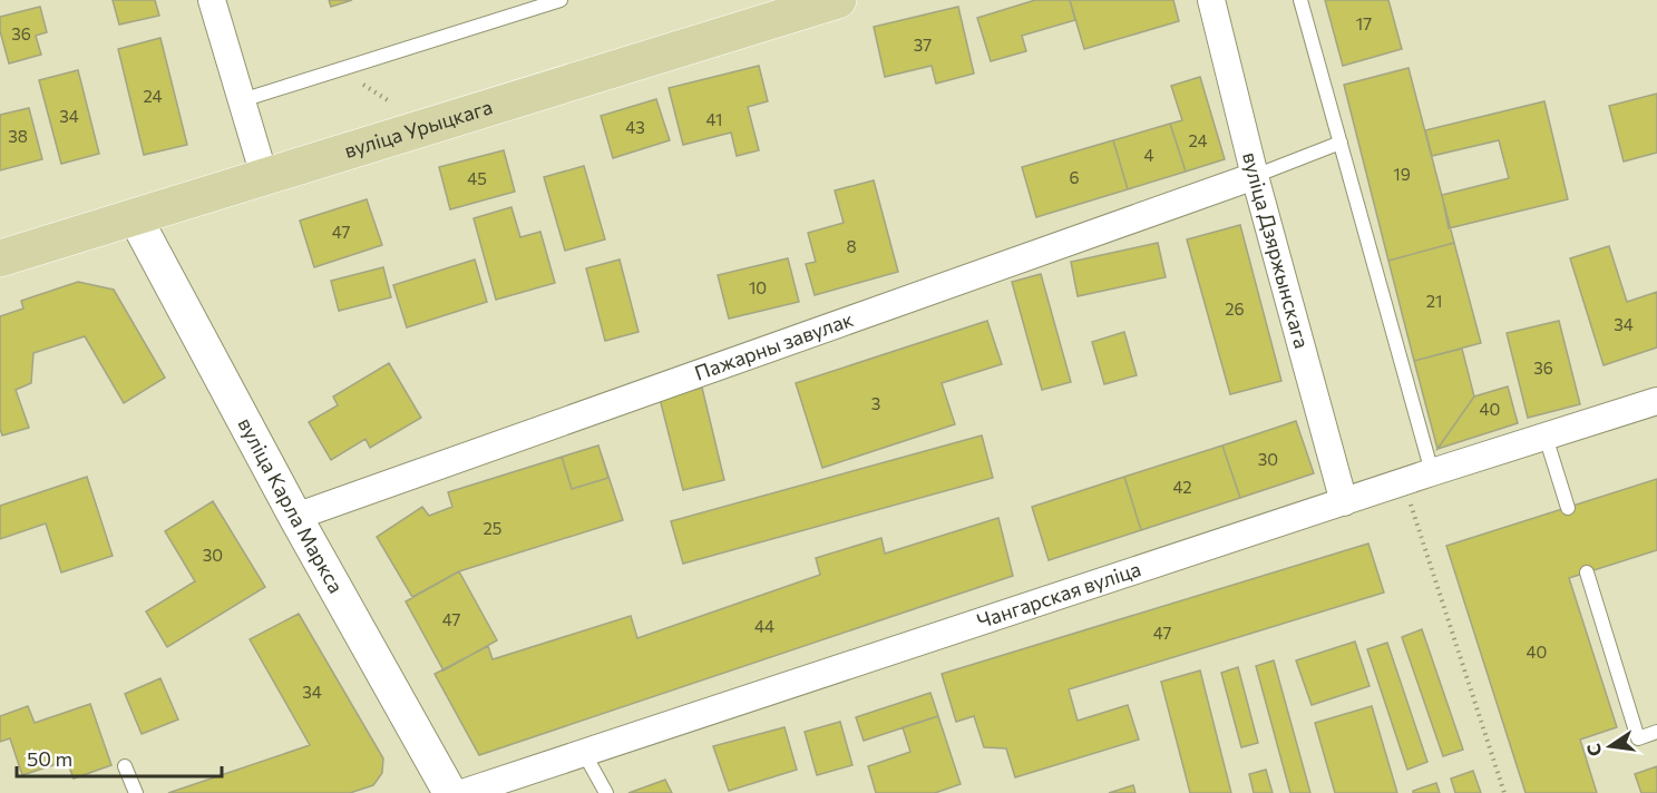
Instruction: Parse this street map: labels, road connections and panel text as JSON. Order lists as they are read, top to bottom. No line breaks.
{"streets":{"main road":["вуліца Урыцкага"],"street":["вуліца Дзяржынскага","Пажарны завулак","вуліца Карла Маркса","Чангарская вуліца"]},"crossings":[["вуліца Урыцкага","вуліца Карла Маркса"],["вуліца Дзяржынскага","Пажарны завулак"],["вуліца Дзяржынскага","Чангарская вуліца"],["Пажарны завулак","вуліца Карла Маркса"]],"house_numbers":["17","36","37","24","34","41","43","38","24","4","19","6","45","47","8","10","21","26","34","36","3","40","30","42","25","30","47","44","47","40","34"],"scale_bar":"50 m","north":"left"}
